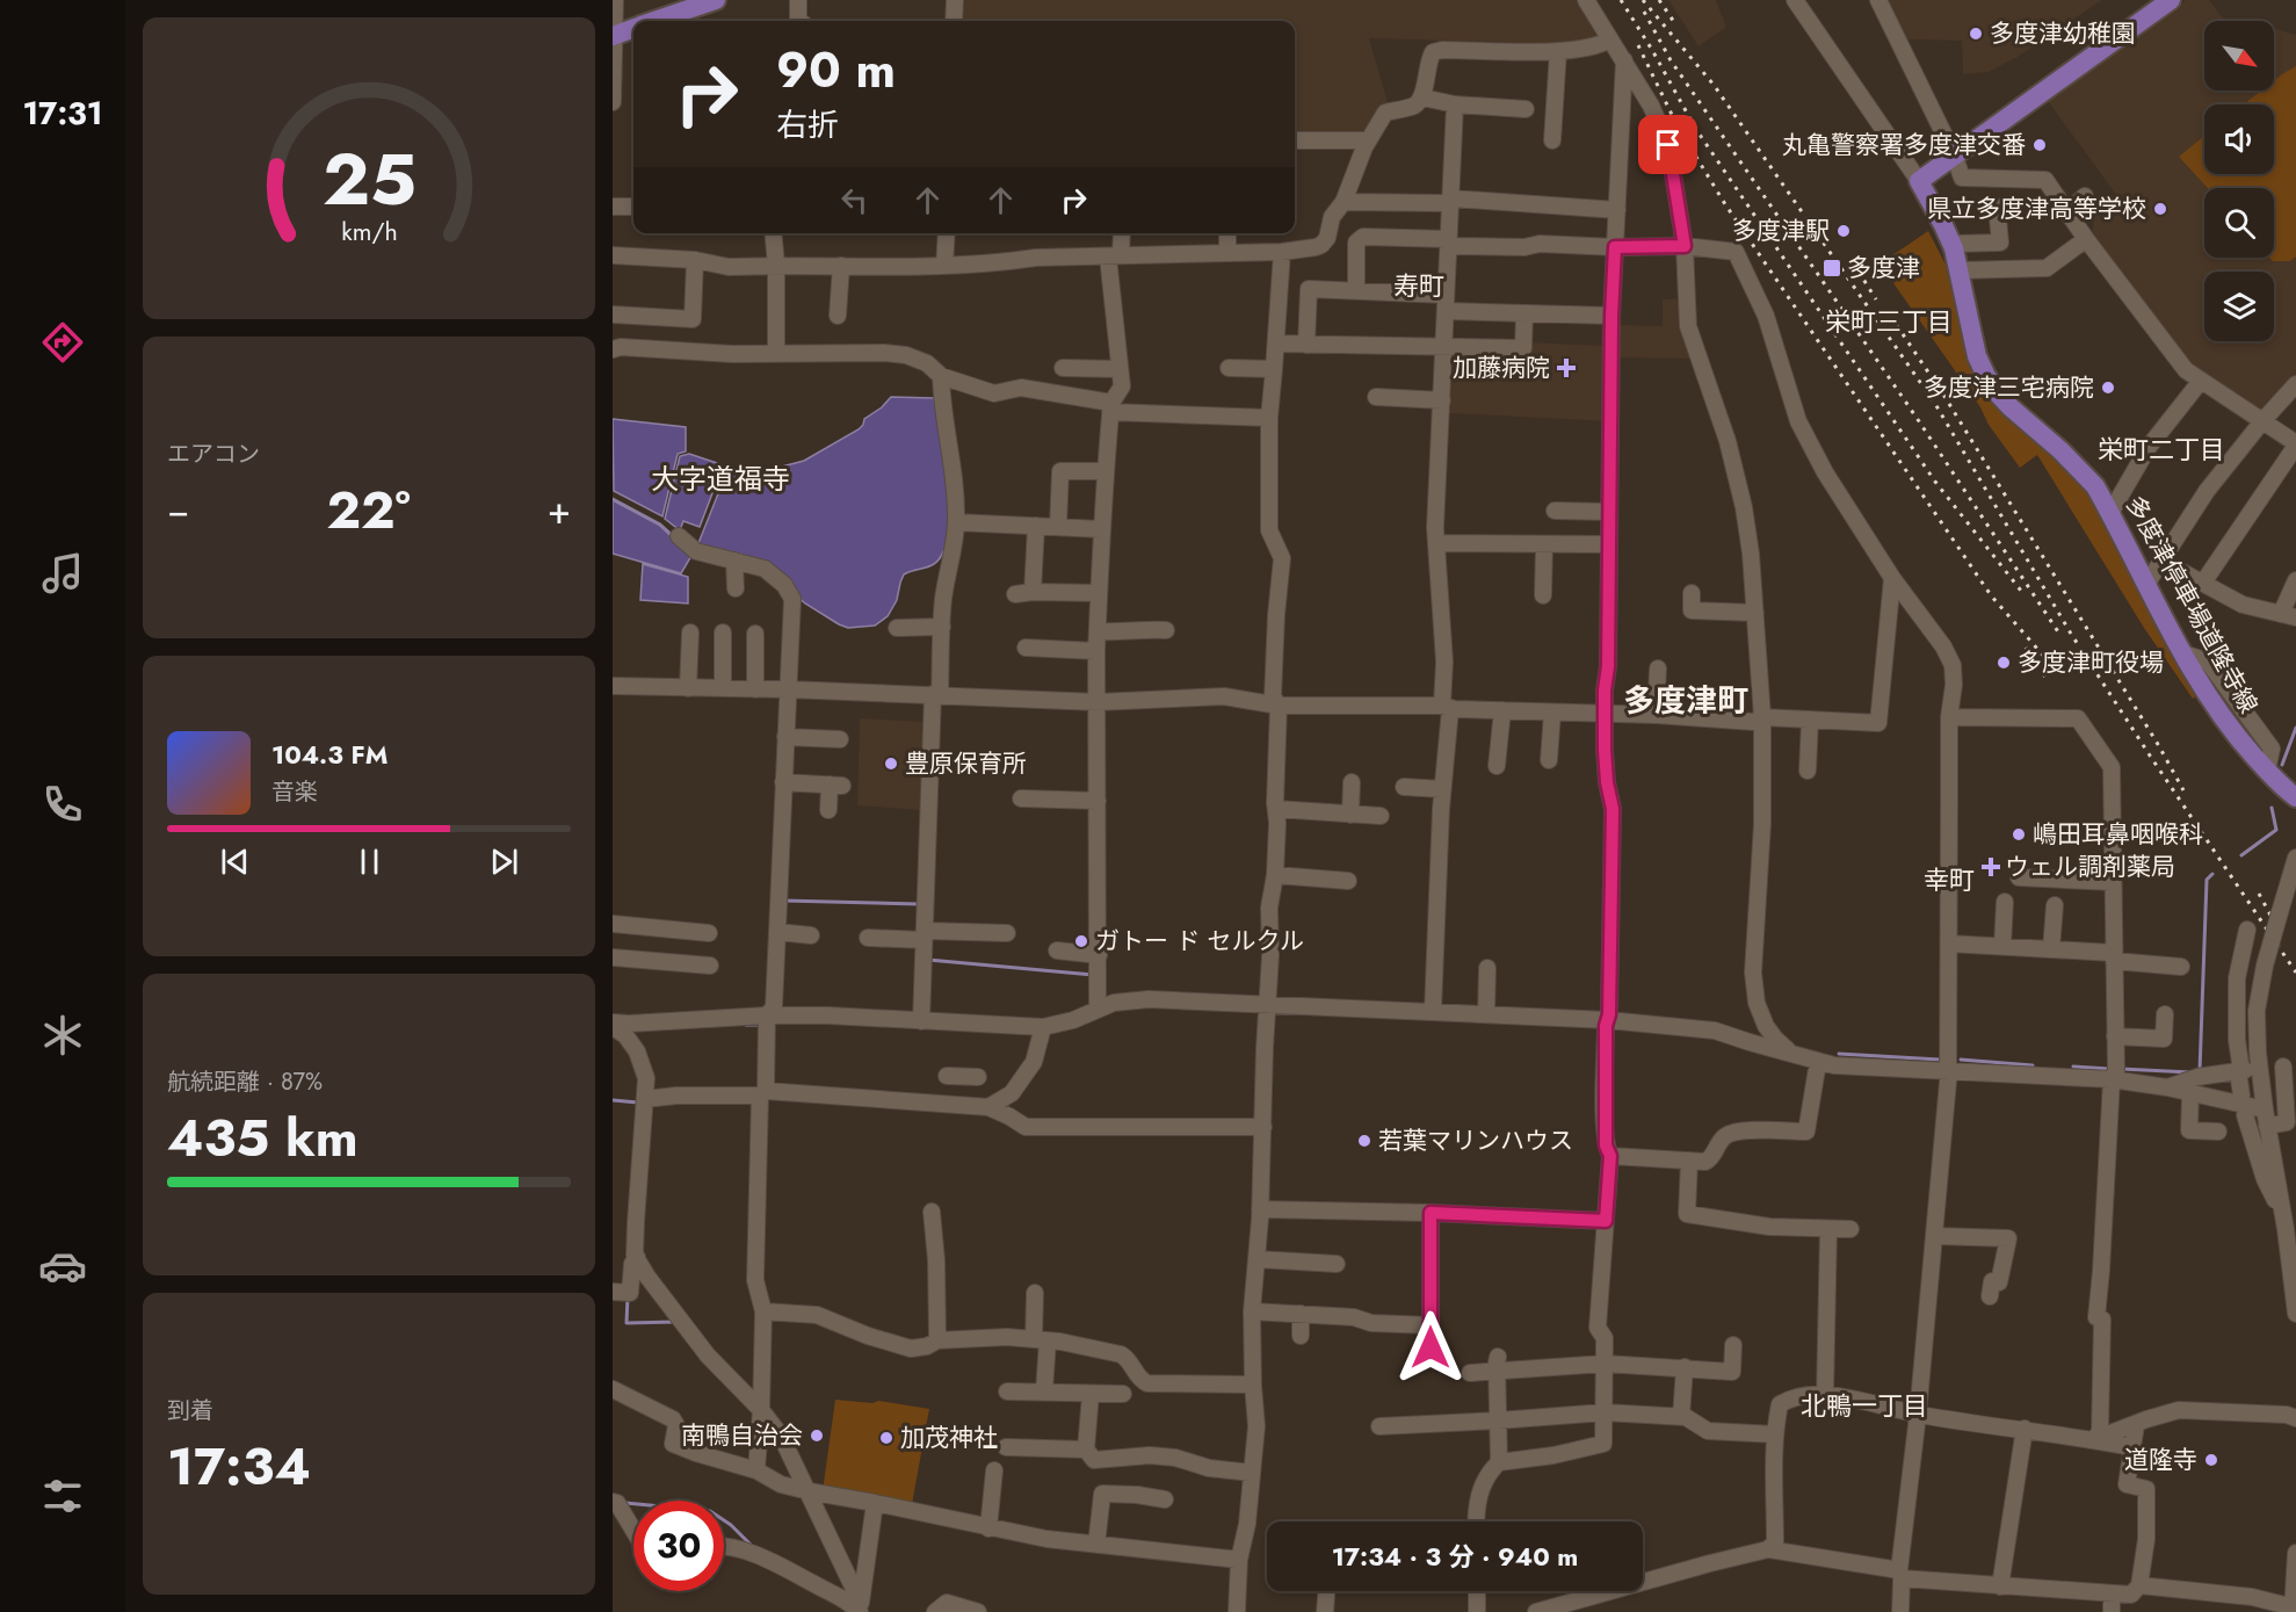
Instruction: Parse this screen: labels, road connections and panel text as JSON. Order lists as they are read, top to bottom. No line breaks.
{"streets":{"main road":["多度津停車場道隆寺線"]},"districts":["寿町","栄町三丁目","栄町二丁目","大字道福寺","多度津町","幸町","北鴨一丁目"],"places":{"other":["多度津幼稚園","丸亀警察署多度津交番","県立多度津高等学校","多度津駅","多度津三宅病院","多度津町役場","豊原保育所","嶋田耳鼻咽喉科","ガトー ド セルクル","若葉マリンハウス","南鴨自治会","加茂神社","道隆寺"],"transit":["多度津"],"health":["加藤病院","ウェル調剤薬局"]},"north":"bottom right","page":{"tabs":"17:31","turn":["90 m","右折"],"tile":["エアコン",["航続距離 · 87%","435 km"],["到着","17:34"]],"heat":["−","22°","+"],"song":["104.3 FM","音楽"],"limit":"30","trip":"17:34 · 3 分 · 940 m","gauge":["25","km/h"]}}
